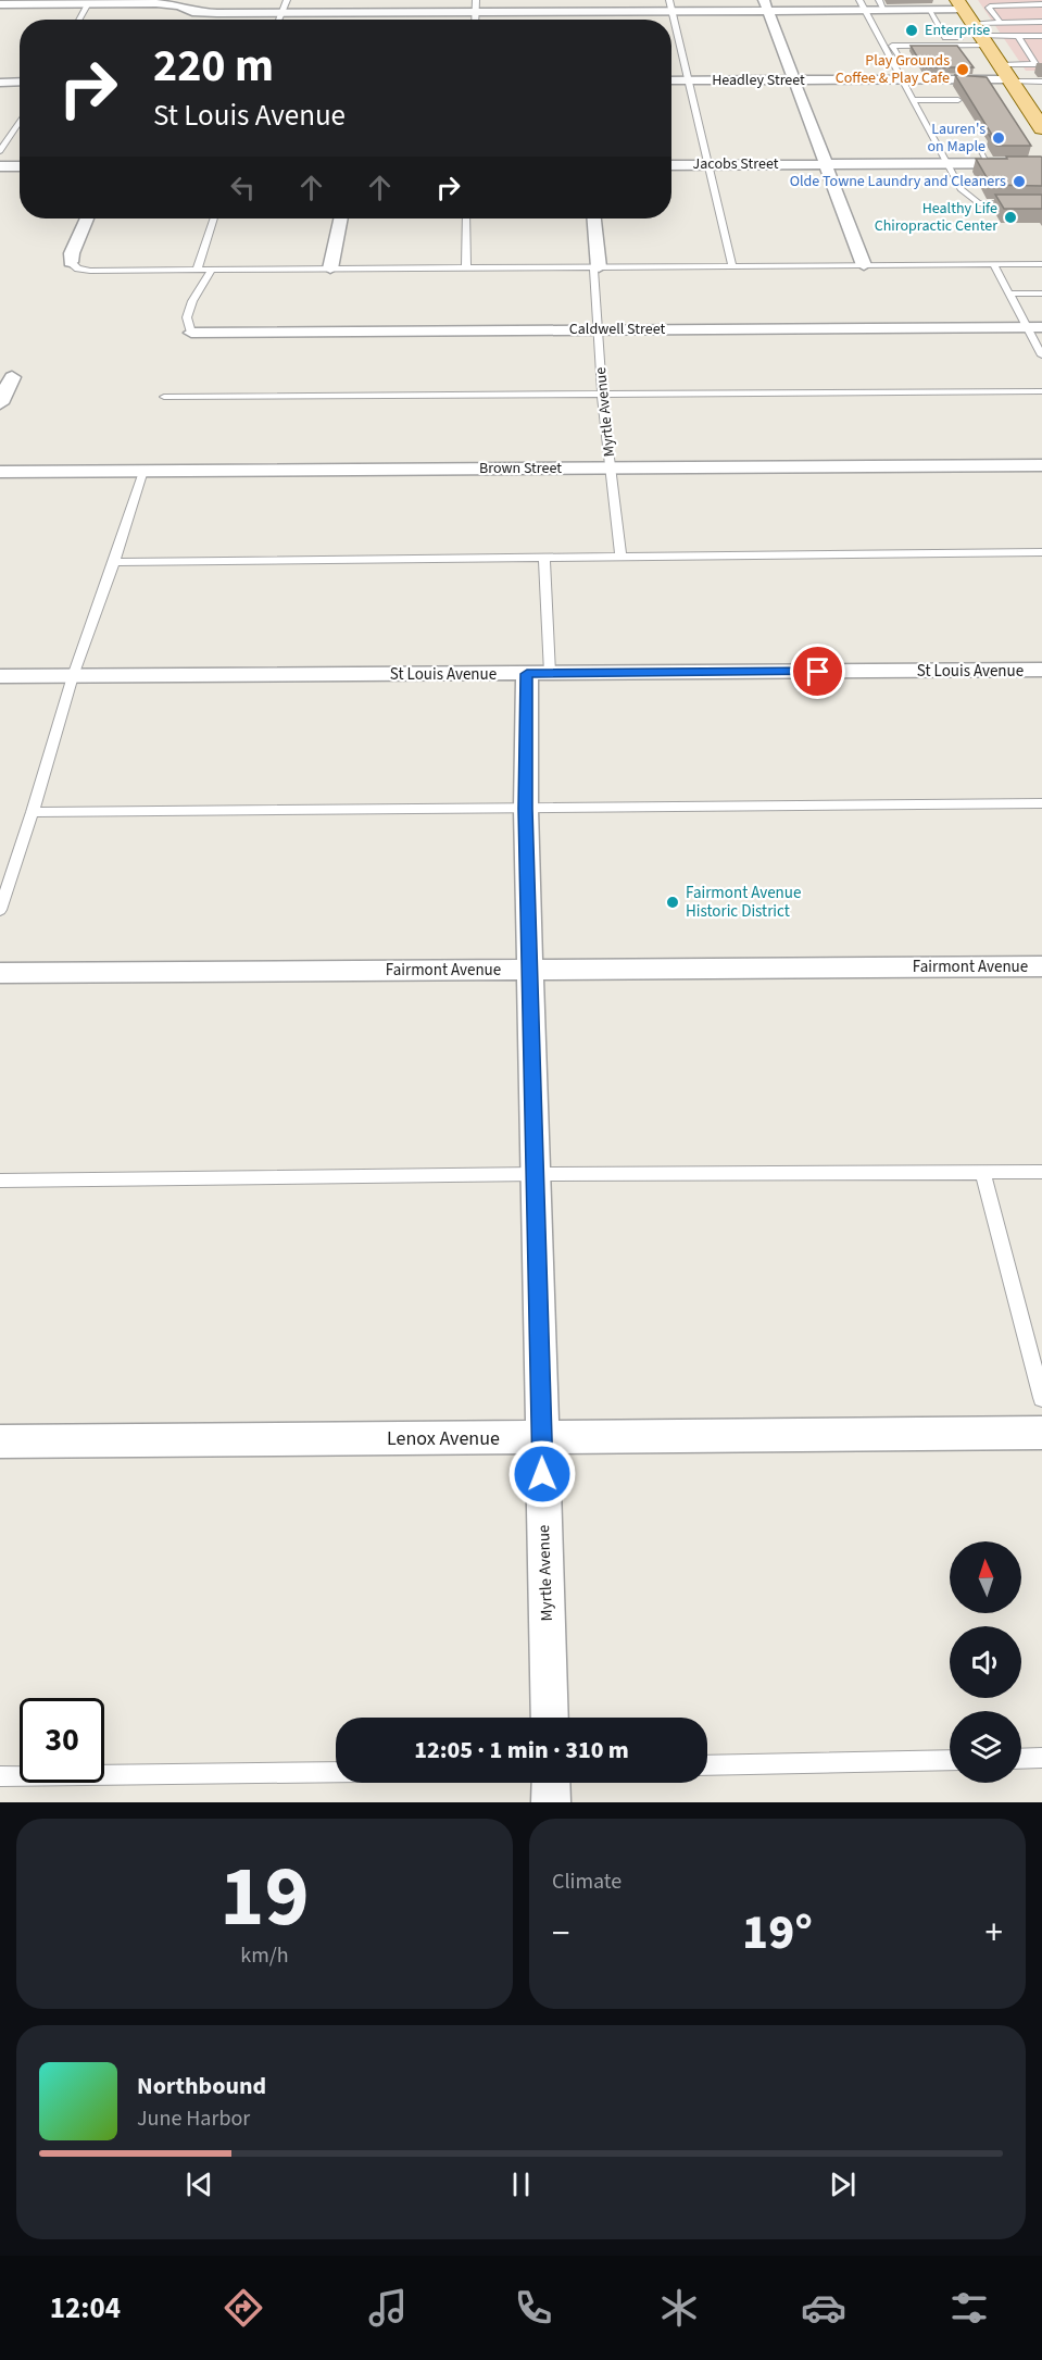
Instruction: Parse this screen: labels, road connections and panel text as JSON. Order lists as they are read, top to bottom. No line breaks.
{"streets":{"street":["Headley Street","Jacobs Street","Caldwell Street","Myrtle Avenue","Brown Street","St Louis Avenue","Fairmont Avenue","Lenox Avenue"]},"crossings":[["Caldwell Street","Myrtle Avenue"],["Myrtle Avenue","Brown Street"],["Myrtle Avenue","St Louis Avenue"],["Myrtle Avenue","Fairmont Avenue"],["Myrtle Avenue","Lenox Avenue"]],"places":["Enterprise","Play Grounds Coffee & Play Cafe","Lauren's on Maple","Olde Towne Laundry and Cleaners","Healthy Life Chiropractic Center","Fairmont Avenue Historic District"],"north":"top","page":{"turn":["220 m","St Louis Avenue"],"limit":"30","trip":"12:05 · 1 min · 310 m","tile":[["19","km/h"],"Climate"],"heat":["−","19°","+"],"song":["Northbound","June Harbor"],"tabs":"12:04"}}
